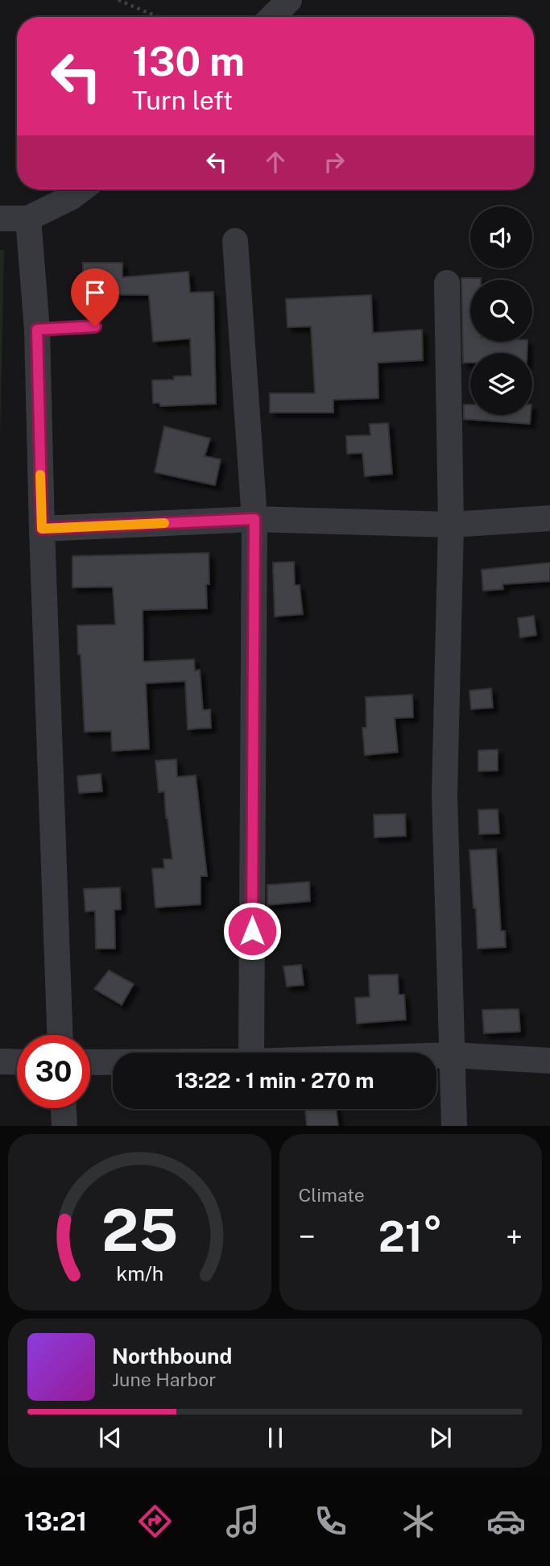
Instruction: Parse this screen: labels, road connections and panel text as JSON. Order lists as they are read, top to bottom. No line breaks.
{"page":{"turn":["130 m","Turn left"],"limit":"30","trip":"13:22 · 1 min · 270 m","tile":"Climate","heat":["−","21°","+"],"song":["Northbound","June Harbor"],"tabs":"13:21","gauge":["25","km/h"]}}
